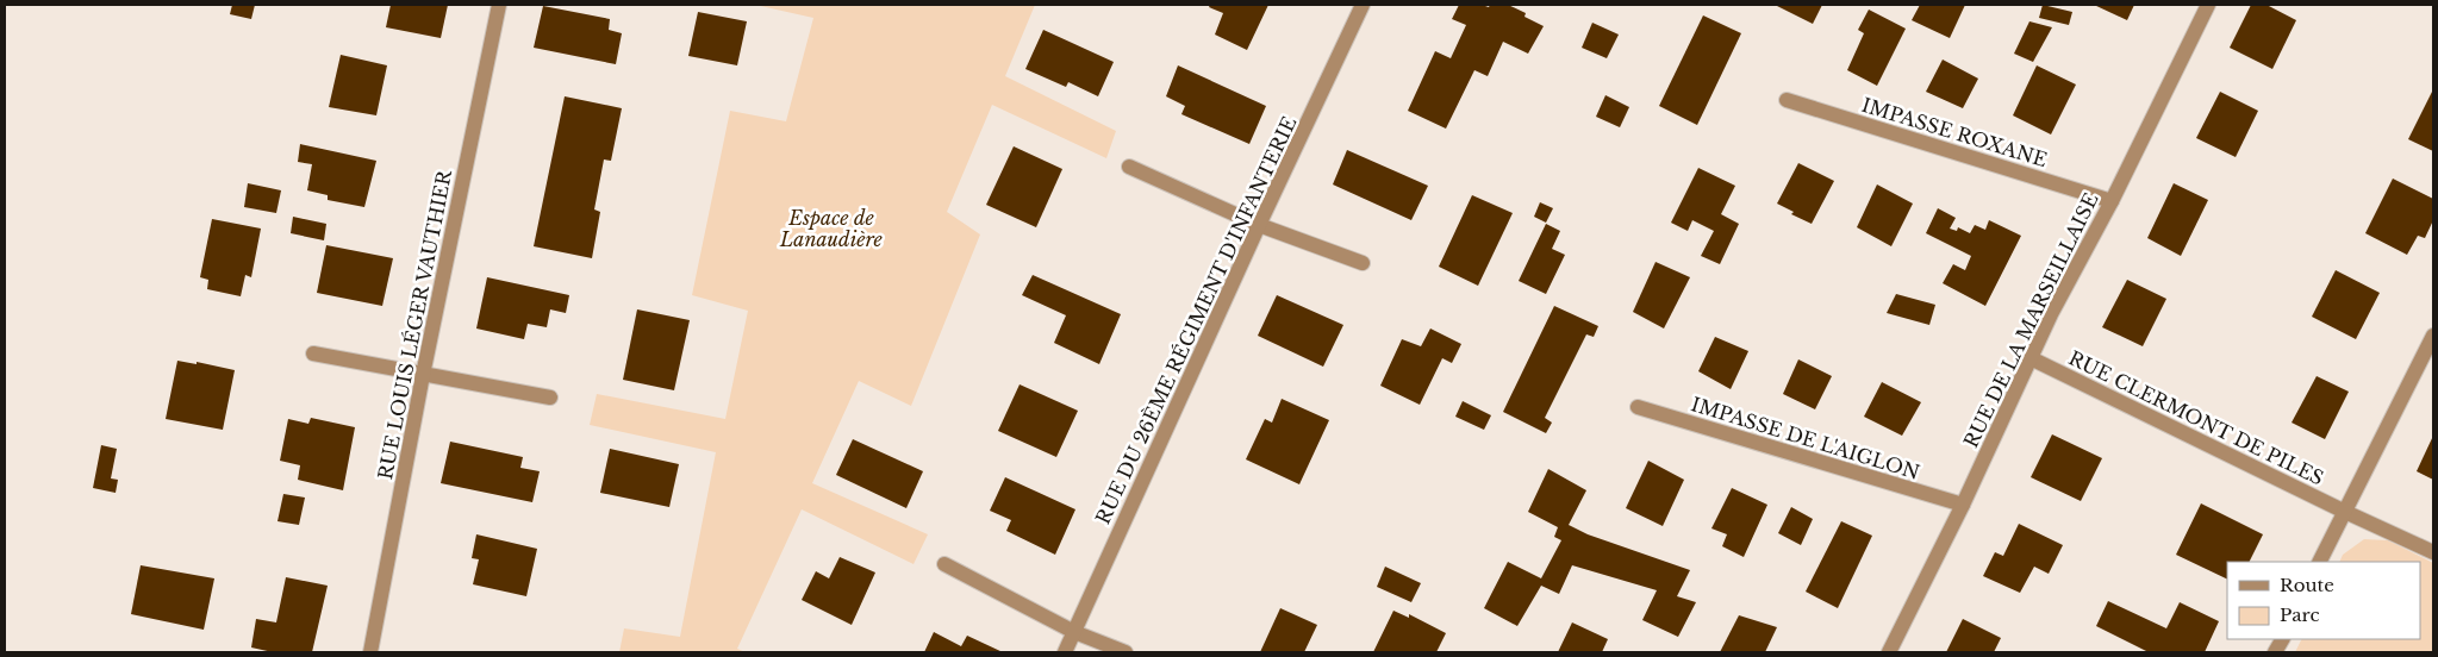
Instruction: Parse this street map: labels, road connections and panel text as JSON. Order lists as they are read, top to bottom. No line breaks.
{"streets":{"street":["IMPASSE ROXANE","RUE DU 26ÈME RÉGIMENT D'INFANTERIE","RUE DE LA MARSEILLAISE","RUE LOUIS LÉGER VAUTHIER","RUE CLERMONT DE PILES","IMPASSE DE L'AIGLON"]},"crossings":[["IMPASSE ROXANE","RUE DE LA MARSEILLAISE"],["RUE DE LA MARSEILLAISE","RUE CLERMONT DE PILES"],["RUE DE LA MARSEILLAISE","IMPASSE DE L'AIGLON"]],"parks":["Espace de Lanaudière"],"legend":["Route","Parc"]}
